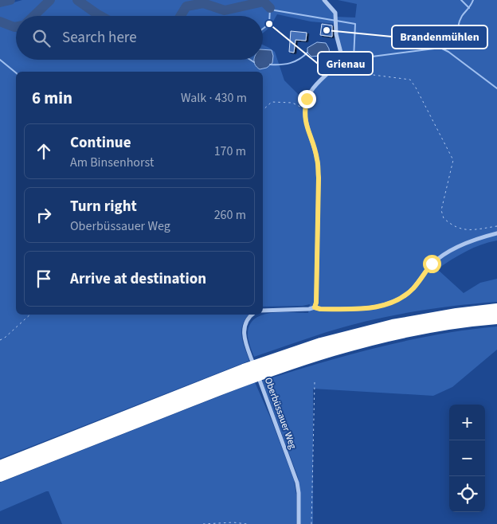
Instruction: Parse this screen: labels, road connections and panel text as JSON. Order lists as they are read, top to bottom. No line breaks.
{"streets":{"street":["Oberbüssauer Weg"]},"places":["Grienau","Brandenmühlen"],"page":{"search":"Search here","heading":["6 min","Walk · 430 m"],"list":[["Continue","Am Binsenhorst","170 m"],["Turn right","Oberbüssauer Weg","260 m"],"Arrive at destination"],"map_buttons":["+","−"]}}
